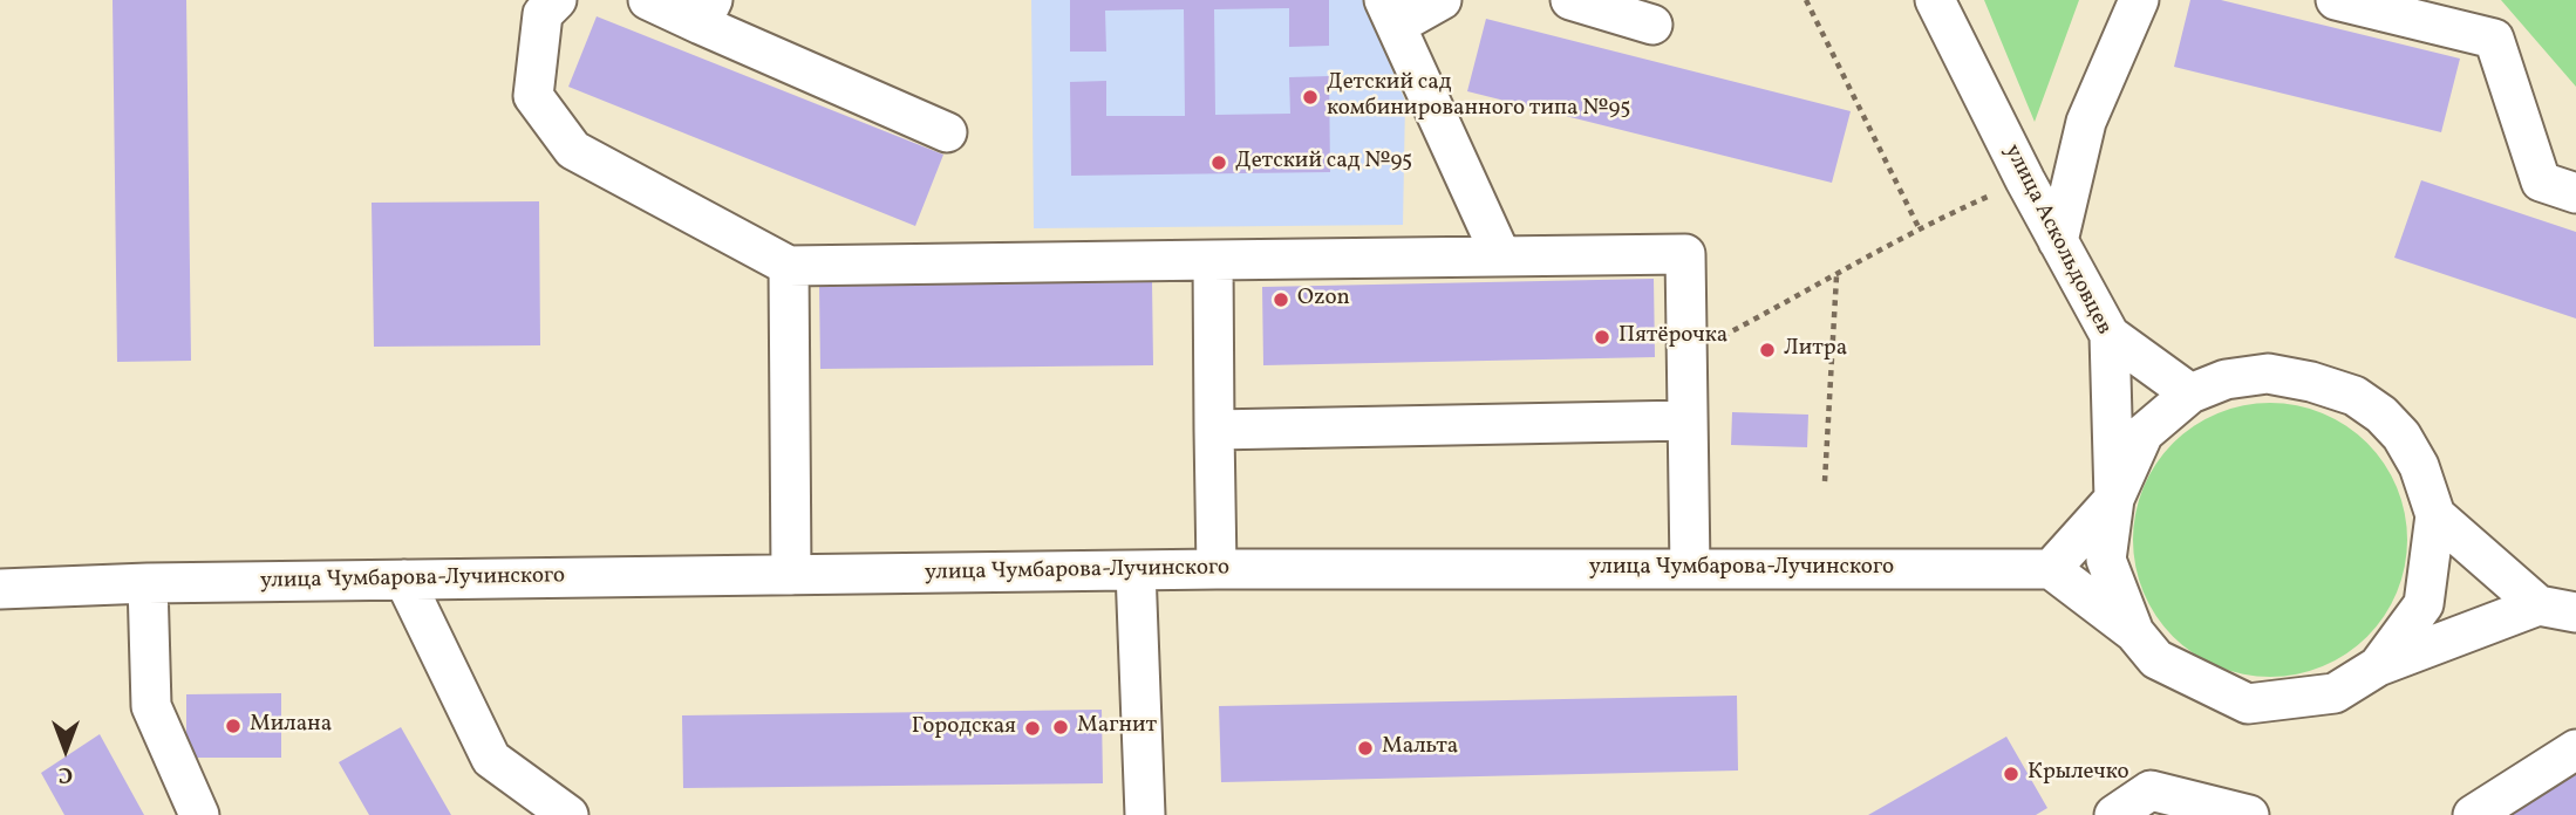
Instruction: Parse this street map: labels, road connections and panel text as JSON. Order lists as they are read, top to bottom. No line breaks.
{"streets":{"street":["улица Аскольдовцев","улица Чумбарова-Лучинского"]},"places":["Детский сад комбинированного типа №95","Детский сад №95","Ozon","Пятёрочка","Литра","Милана","Магнит","Городская","Мальта","Крылечко"],"north":"bottom"}
